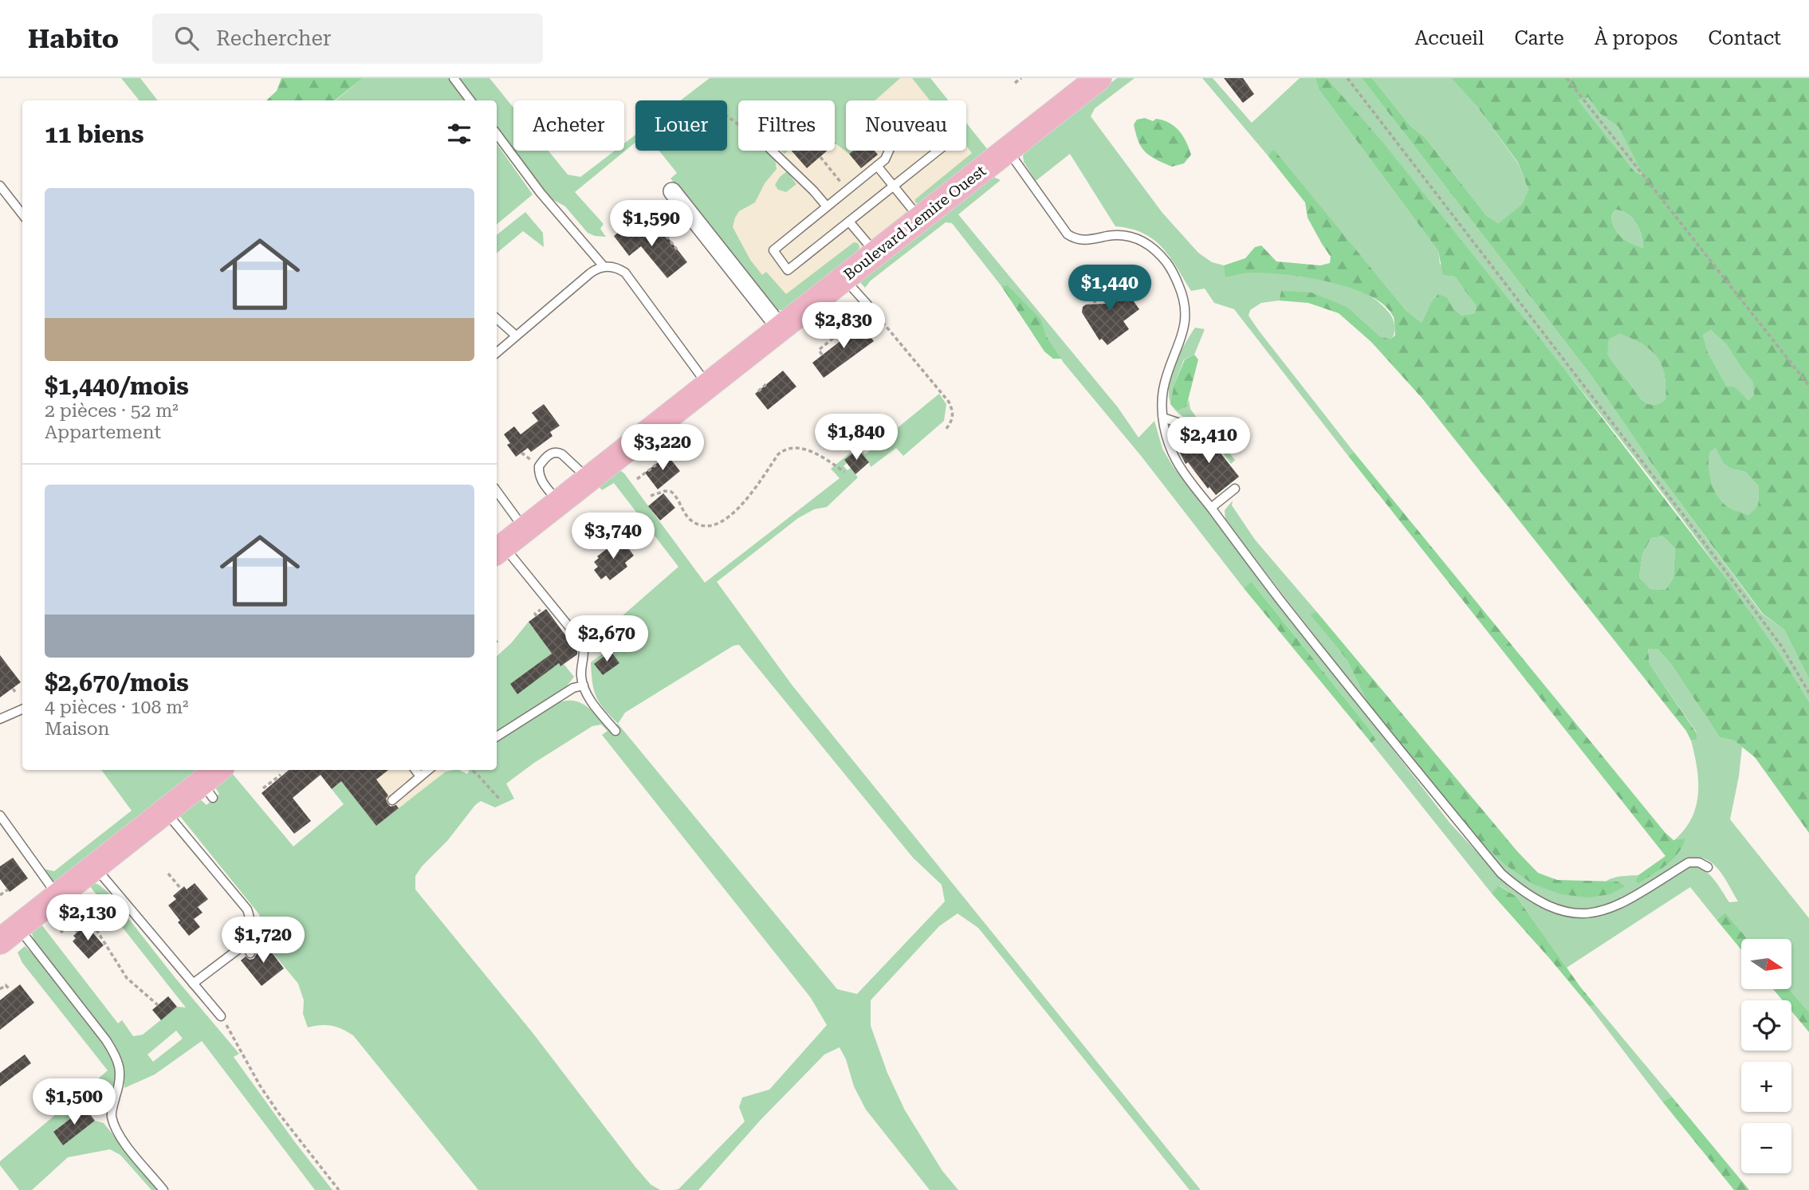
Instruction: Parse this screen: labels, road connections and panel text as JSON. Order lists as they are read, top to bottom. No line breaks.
{"streets":{"main road":["Boulevard Lemire Ouest"]},"north":"right","page":{"header":"Habito","search":"Rechercher","nav":["Accueil","Carte","À propos","Contact"],"chip":["Acheter","Louer","Filtres","Nouveau"],"heading":"11 biens","list":[{"name":"$1,440/mois","note":"2 pièces · 52 m² · Appartement"},{"name":"$2,670/mois","note":"4 pièces · 108 m² · Maison"}],"price":["$1,590","$1,440","$2,830","$1,840","$2,410","$3,220","$3,740","$2,670","$2,130","$1,720","$1,500"],"map_buttons":["+","−"]}}
